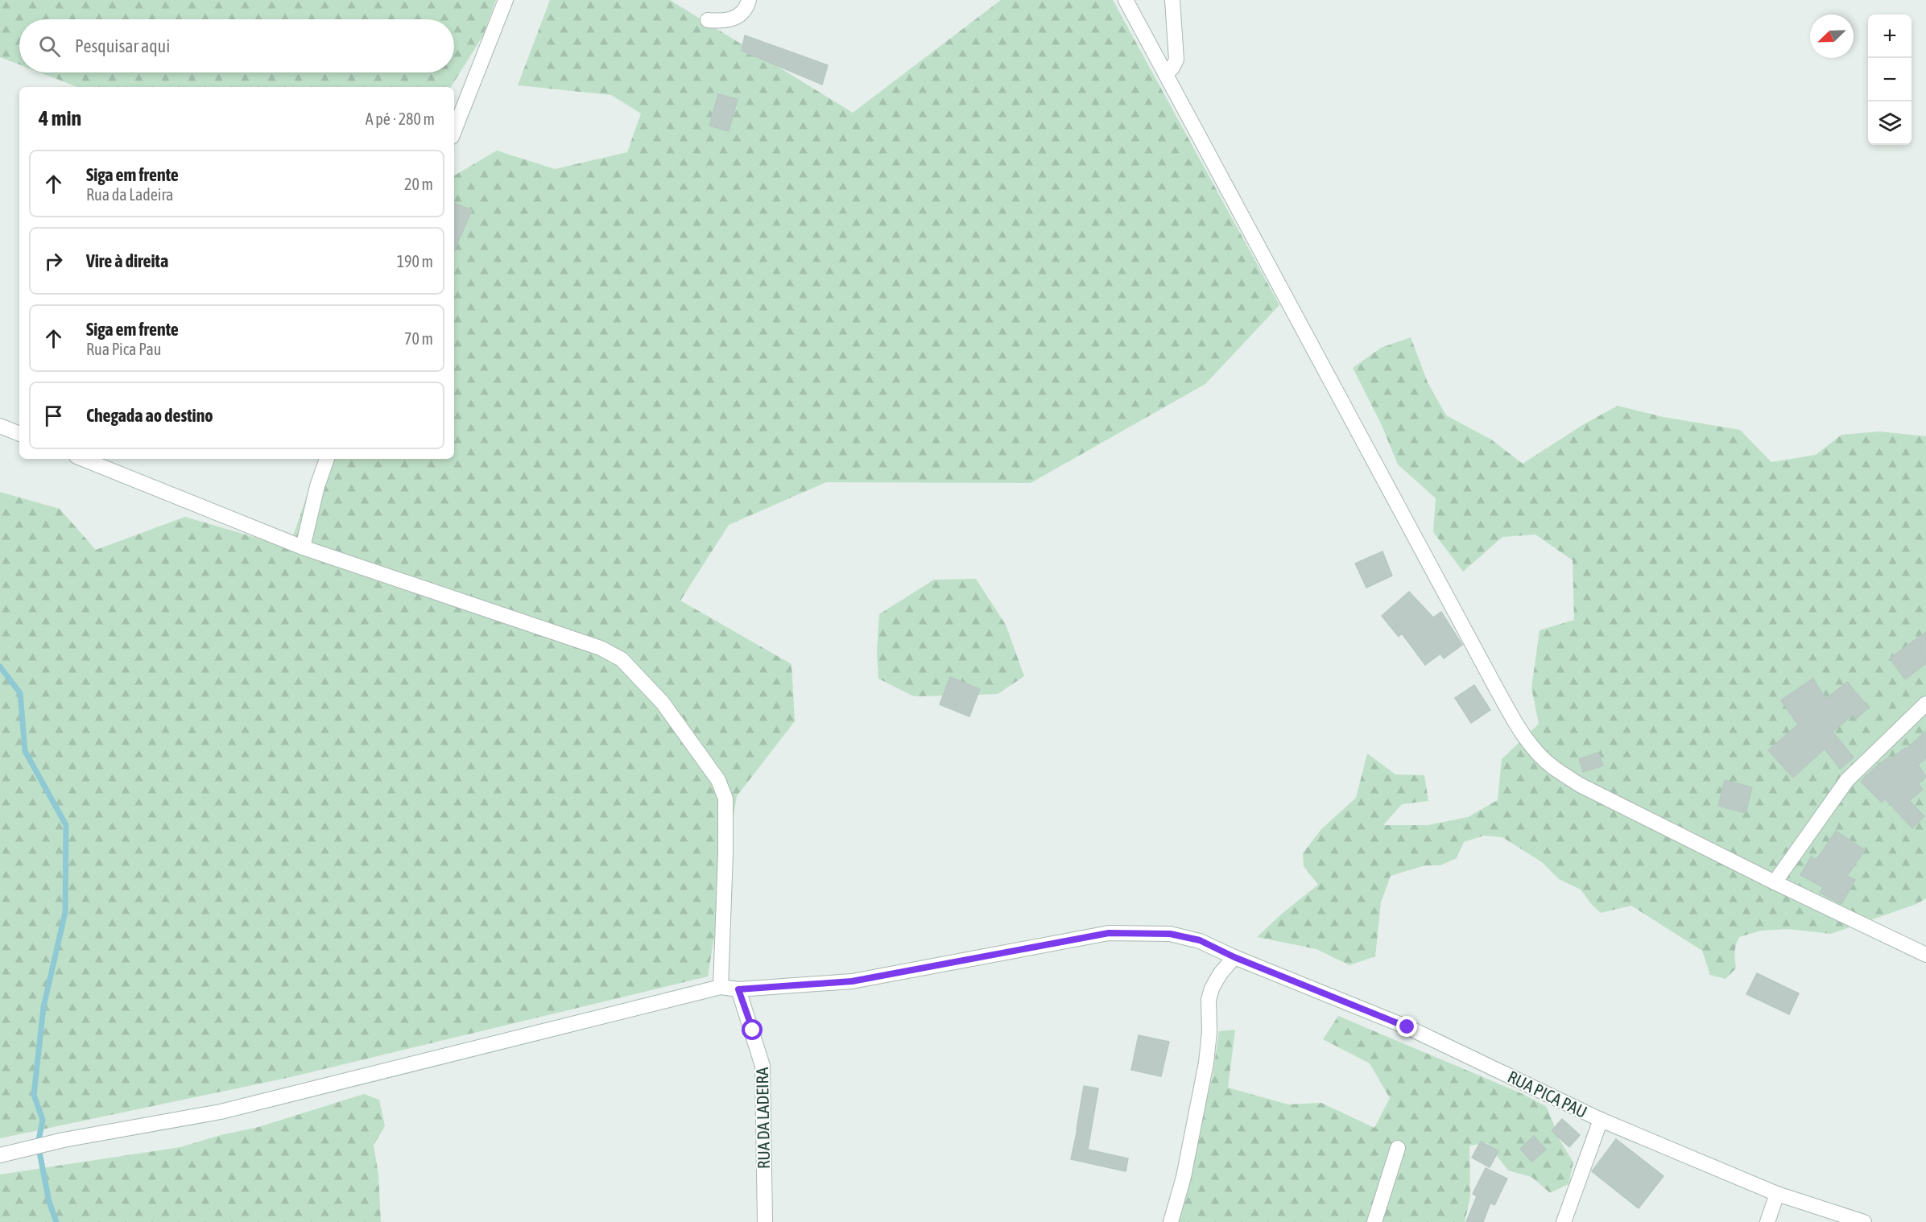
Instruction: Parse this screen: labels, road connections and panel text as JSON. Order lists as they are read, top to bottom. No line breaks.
{"streets":{"street":["RUA PICA PAU","RUA DA LADEIRA"]},"crossings":[["RUA PICA PAU","RUA DA LADEIRA"]],"north":"bottom left","page":{"map_buttons":["+","−"],"search":"Pesquisar aqui","heading":["4 min","A pé · 280 m"],"list":[["Siga em frente","Rua da Ladeira","20 m"],["Vire à direita","190 m"],["Siga em frente","Rua Pica Pau","70 m"],"Chegada ao destino"]}}
